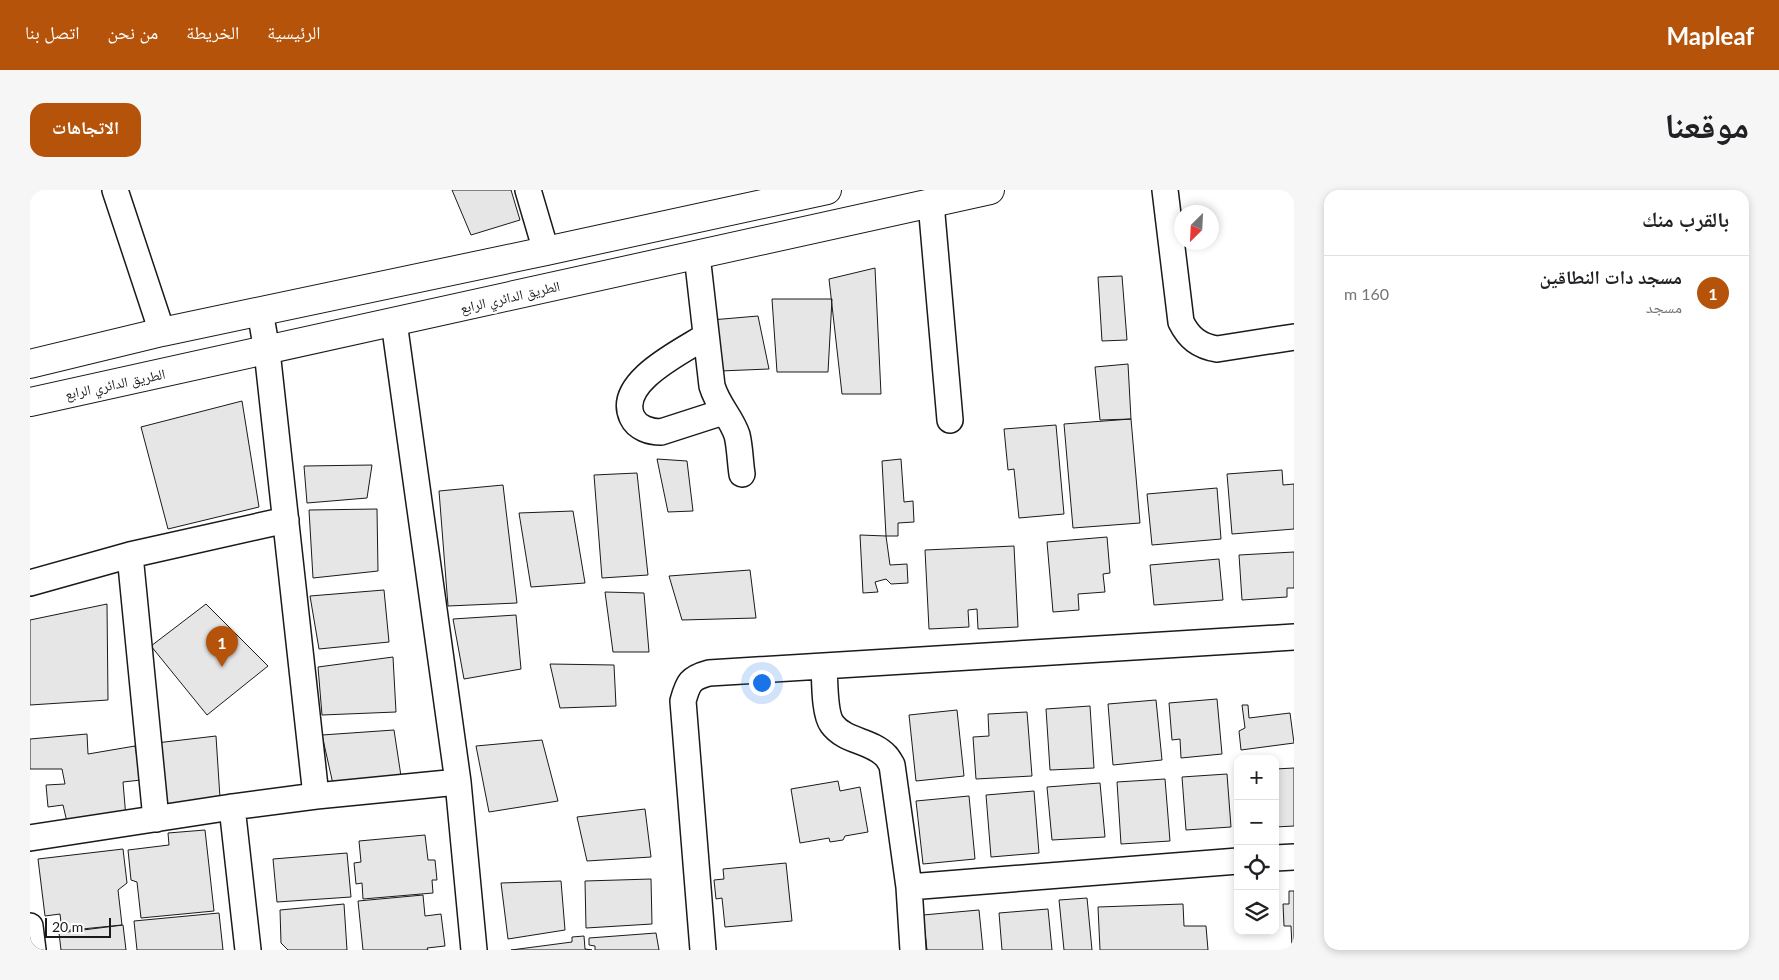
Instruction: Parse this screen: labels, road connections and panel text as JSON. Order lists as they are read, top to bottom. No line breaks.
{"streets":{"main road":["الطريق الدائري الرابع"]},"scale_bar":"20 m","north":"bottom left","page":{"header":"Mapleaf","nav":["الرئيسية","الخريطة","من نحن","اتصل بنا"],"title":"موقعنا","buttons":"الاتجاهات","heading":"بالقرب منك","list":[{"mark":"1","name":"مسجد دات النطاقين","note":"مسجد","value":"160 m"}],"pins":"1","map_buttons":["+","−"],"scale":"20 m"}}
